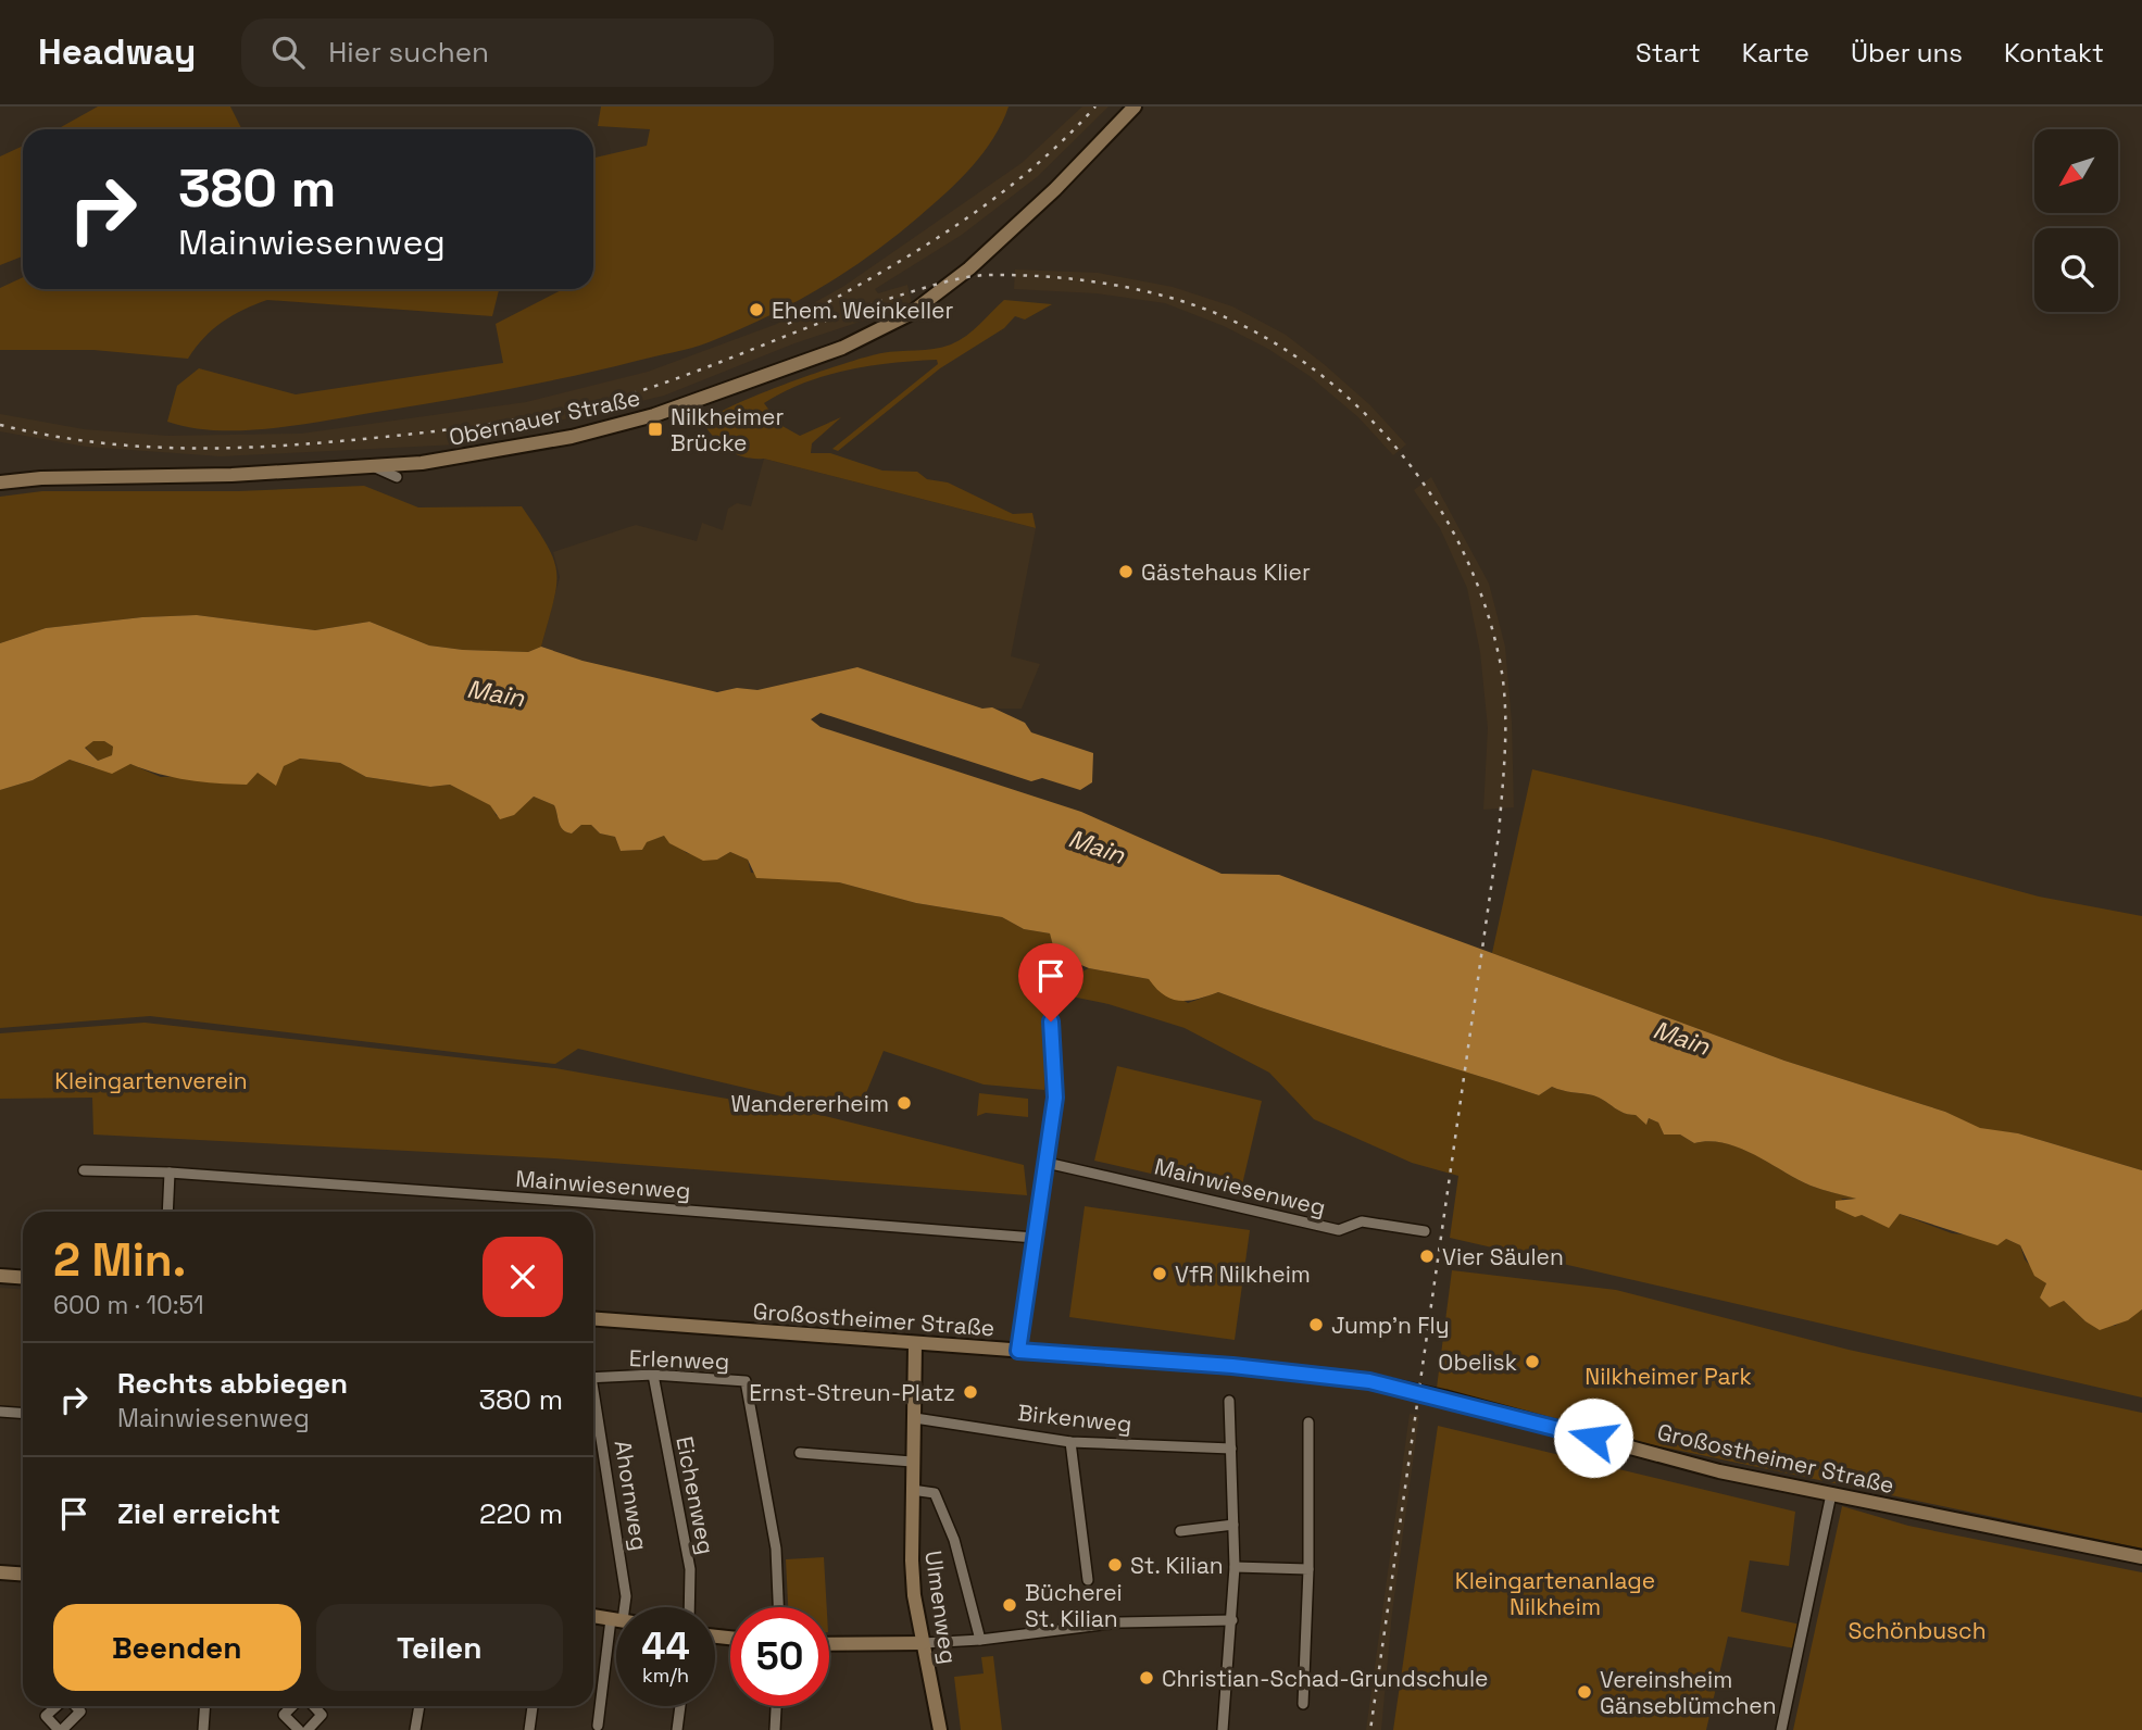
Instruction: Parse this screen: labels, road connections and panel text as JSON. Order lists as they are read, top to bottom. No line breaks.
{"streets":{"main road":["Obernauer Straße","Großostheimer Straße","Ulmenweg"],"street":["Mainwiesenweg","Erlenweg","Birkenweg","Ahornweg","Eichenweg"]},"crossings":[["Großostheimer Straße","Ulmenweg"],["Erlenweg","Eichenweg"],["Birkenweg","Ulmenweg"]],"water":["Main"],"parks":["Kleingartenverein","Nilkheimer Park","Kleingartenanlage Nilkheim","Schönbusch"],"places":{"other":["Ehem. Weinkeller","Gästehaus Klier","Wandererheim","Vier Säulen","VfR Nilkheim","Jump'n Fly","Obelisk","Ernst-Streun-Platz","St. Kilian","Bücherei St. Kilian","Christian-Schad-Grundschule","Vereinsheim Gänseblümchen"],"transit":["Nilkheimer Brücke"]},"north":"bottom left","page":{"header":"Headway","search":"Hier suchen","nav":["Start","Karte","Über uns","Kontakt"],"turn":["380 m","Mainwiesenweg"],"heading":["2 Min.","600 m · 10:51"],"list":[{"name":"Rechts abbiegen","note":"Mainwiesenweg","value":"380 m"},{"name":"Ziel erreicht","value":"220 m"}],"buttons":["Beenden","Teilen"],"speed":"44 km/h","limit":"50"}}
